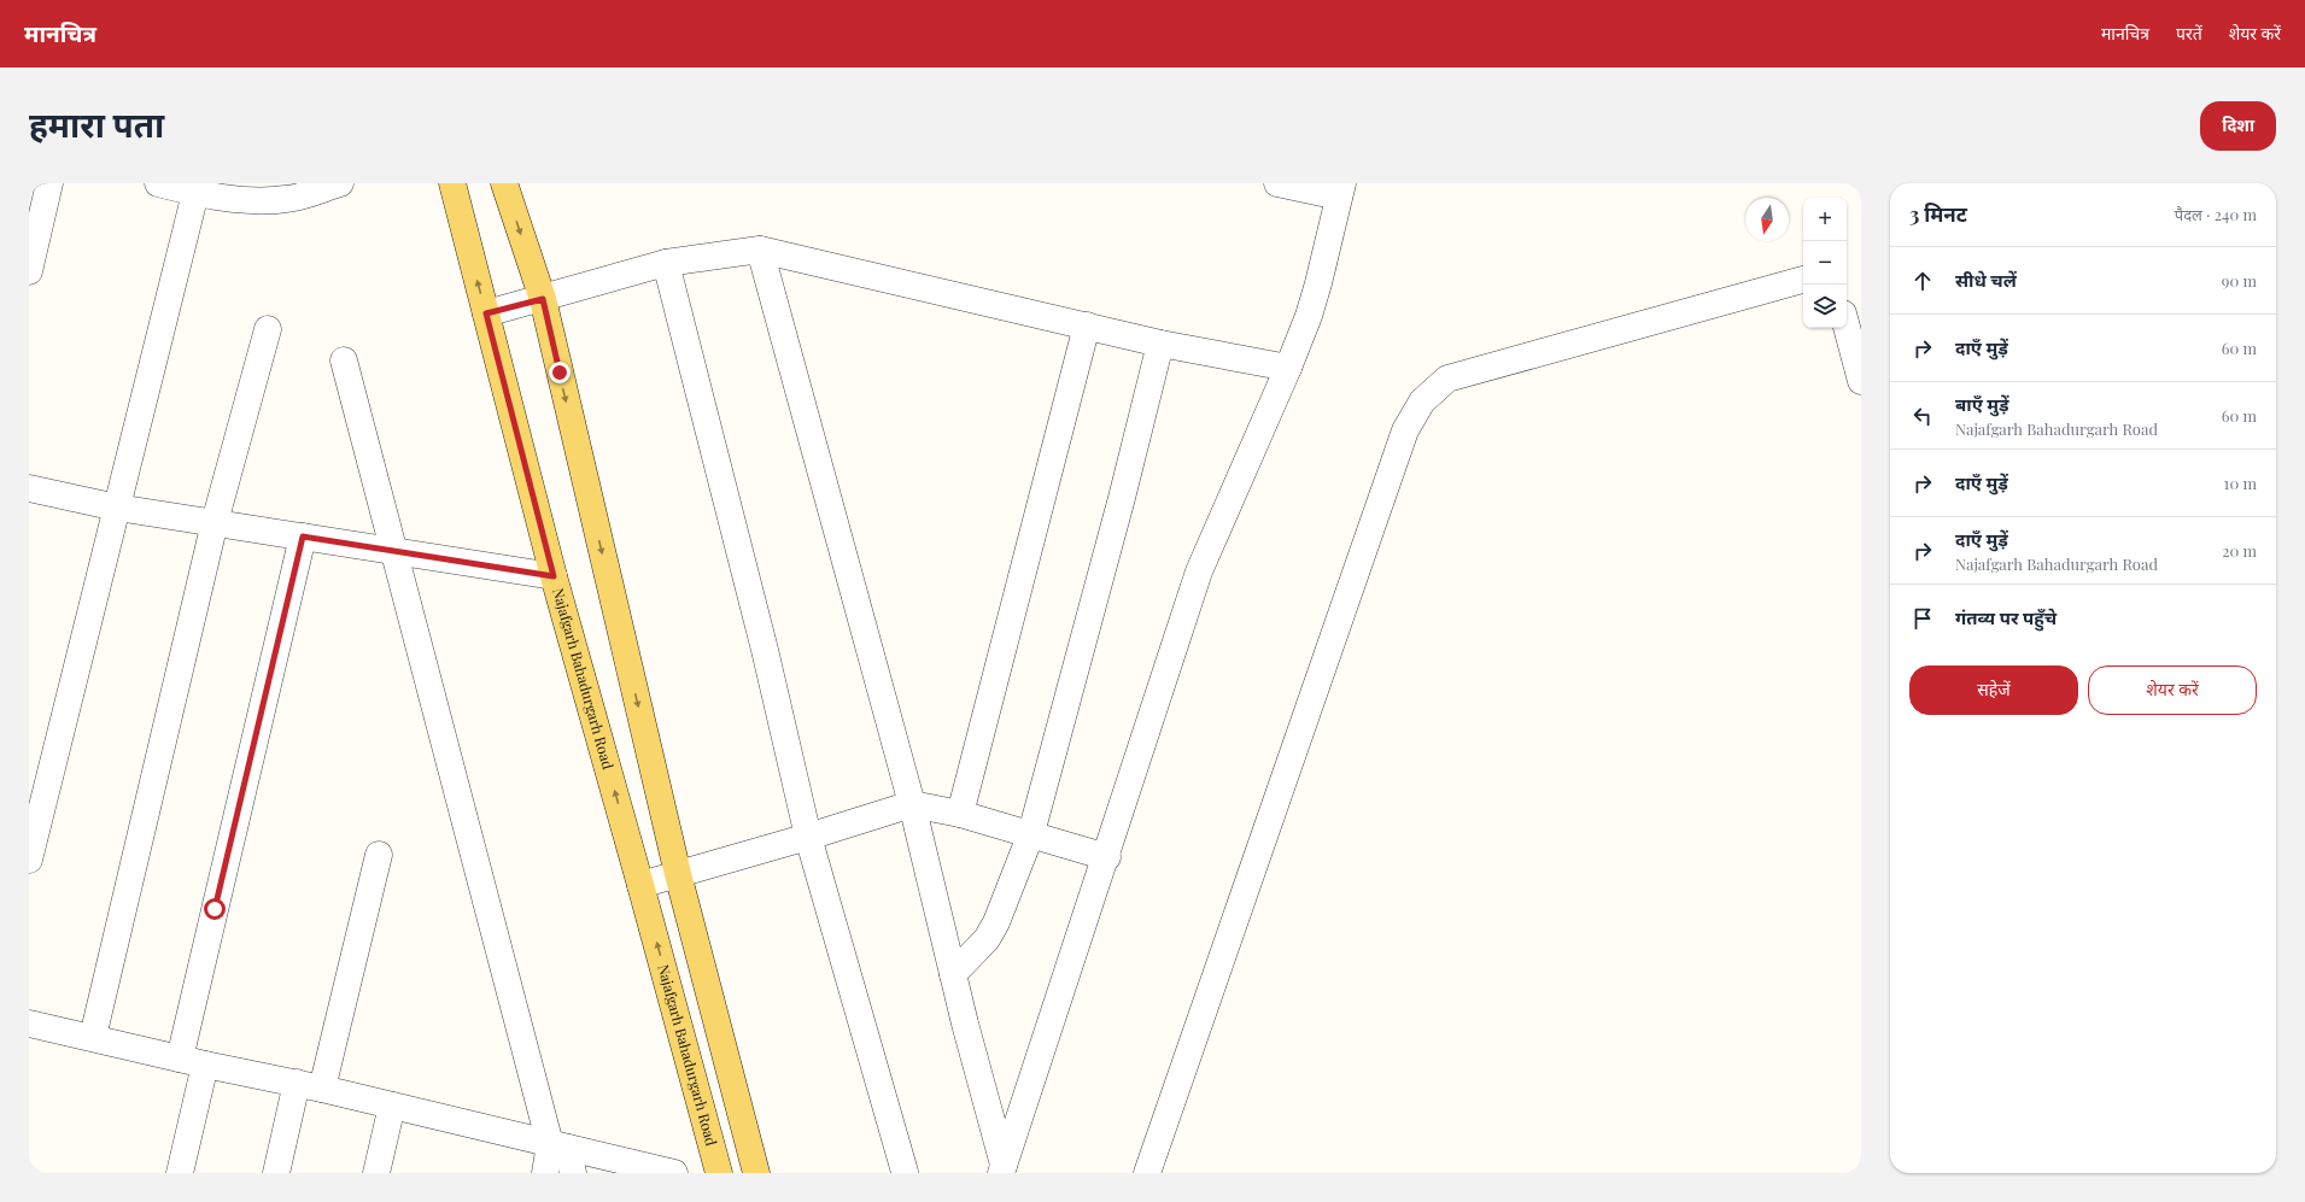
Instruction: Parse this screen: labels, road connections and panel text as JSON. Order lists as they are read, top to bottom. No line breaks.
{"streets":{"main road":["Najafgarh Bahadurgarh Road"]},"north":"bottom","page":{"header":"मानचित्र","nav":["मानचित्र","परतें","शेयर करें"],"title":"हमारा पता","buttons":["दिशा",["सहेजें","शेयर करें"]],"heading":["3 मिनट","पैदल · 240 m"],"map_buttons":["+","−"],"list":[["सीधे चलें","90 m"],["दाएँ मुड़ें","60 m"],["बाएँ मुड़ें","Najafgarh Bahadurgarh Road","60 m"],["दाएँ मुड़ें","10 m"],["दाएँ मुड़ें","Najafgarh Bahadurgarh Road","20 m"],"गंतव्य पर पहुँचे"]}}
